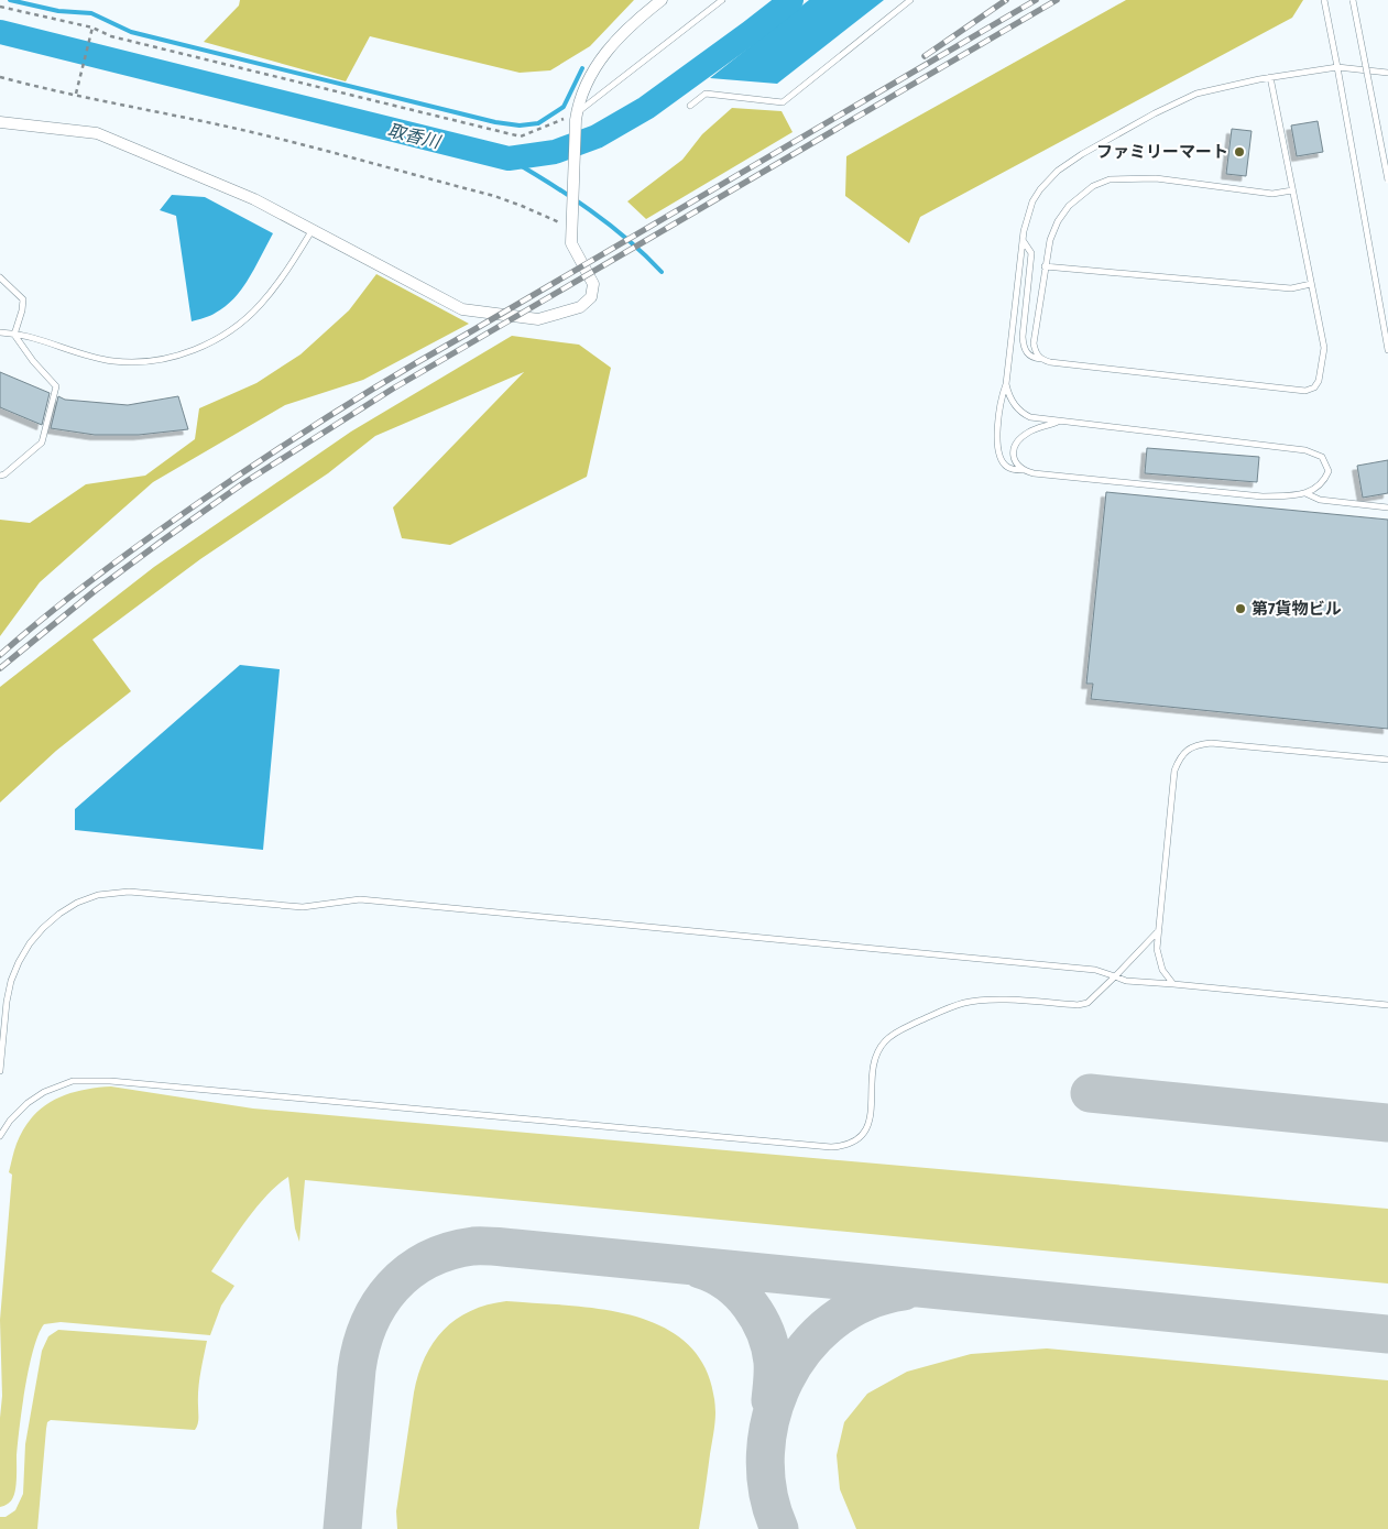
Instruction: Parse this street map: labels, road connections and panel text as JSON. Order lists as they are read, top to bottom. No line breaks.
{"water":["取香川"],"places":["ファミリーマート","第7貨物ビル"]}
